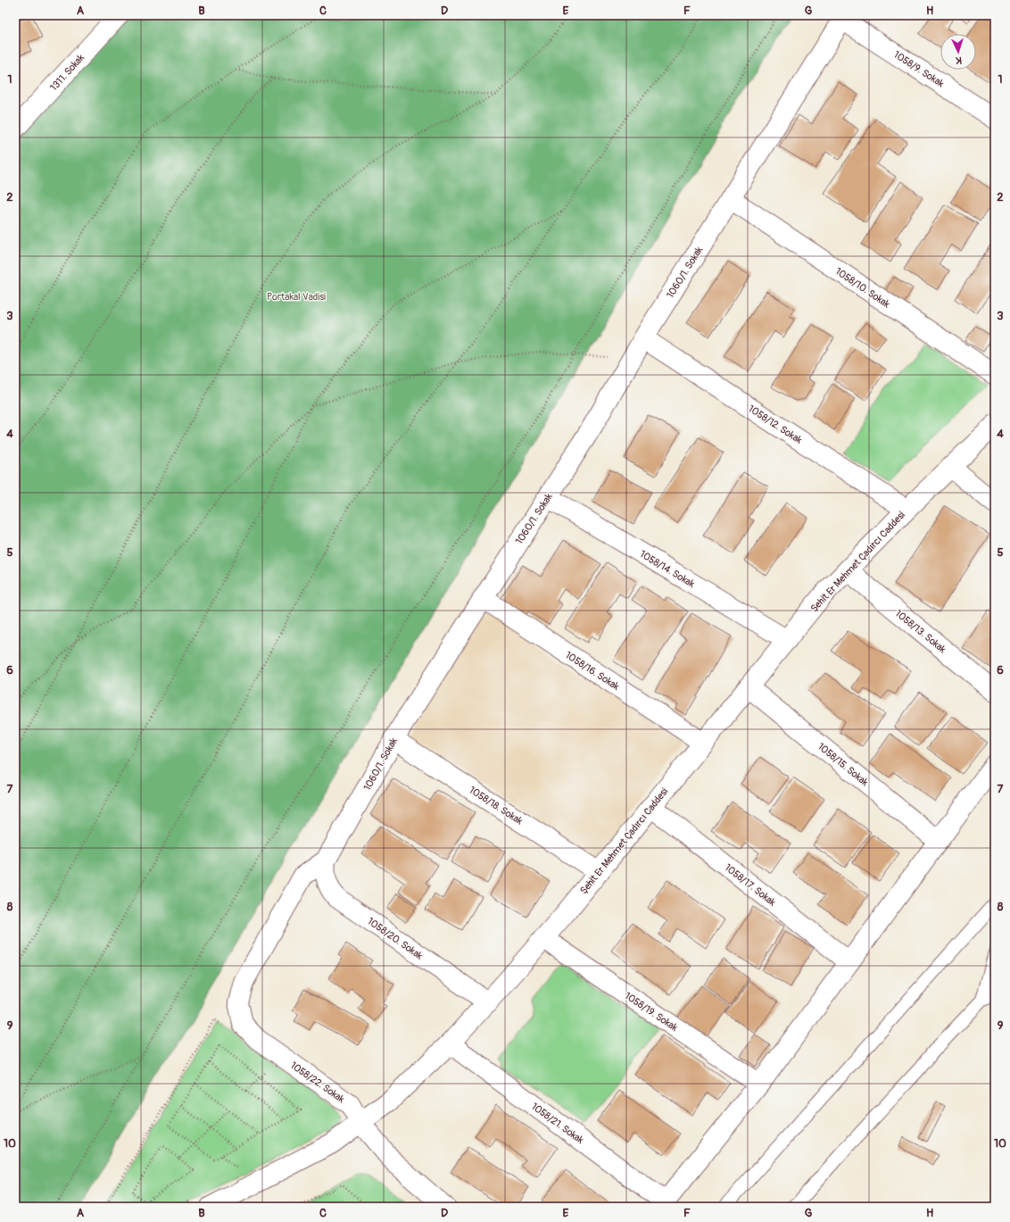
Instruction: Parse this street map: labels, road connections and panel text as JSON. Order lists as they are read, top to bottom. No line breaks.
{"streets":{"street":["1058/9. Sokak","1311. Sokak","1060/1. Sokak","1058/10. Sokak","1058/12. Sokak","Şehit Er Mehmet Çadırcı Caddesi","1058/14. Sokak","1058/13. Sokak","1058/16. Sokak","1058/15. Sokak","1058/18. Sokak","1058/17. Sokak","1058/20. Sokak","1058/19. Sokak","1058/22. Sokak","1058/21. Sokak"]},"crossings":[["1058/9. Sokak","1060/1. Sokak"],["1060/1. Sokak","1058/10. Sokak"],["1060/1. Sokak","1058/12. Sokak"],["1060/1. Sokak","1058/14. Sokak"],["1060/1. Sokak","1058/16. Sokak"],["1060/1. Sokak","1058/18. Sokak"],["1060/1. Sokak","1058/20. Sokak"],["1060/1. Sokak","1058/22. Sokak"],["1058/12. Sokak","Şehit Er Mehmet Çadırcı Caddesi"],["Şehit Er Mehmet Çadırcı Caddesi","1058/14. Sokak"],["Şehit Er Mehmet Çadırcı Caddesi","1058/13. Sokak"],["Şehit Er Mehmet Çadırcı Caddesi","1058/16. Sokak"],["Şehit Er Mehmet Çadırcı Caddesi","1058/15. Sokak"],["Şehit Er Mehmet Çadırcı Caddesi","1058/18. Sokak"],["Şehit Er Mehmet Çadırcı Caddesi","1058/17. Sokak"],["Şehit Er Mehmet Çadırcı Caddesi","1058/20. Sokak"],["Şehit Er Mehmet Çadırcı Caddesi","1058/19. Sokak"],["Şehit Er Mehmet Çadırcı Caddesi","1058/22. Sokak"],["Şehit Er Mehmet Çadırcı Caddesi","1058/21. Sokak"]],"parks":["Portakal Vadisi"],"north":"bottom","grid":{"columns":["A","B","C","D","E","F","G","H"],"rows":["1","2","3","4","5","6","7","8","9","10"]}}
